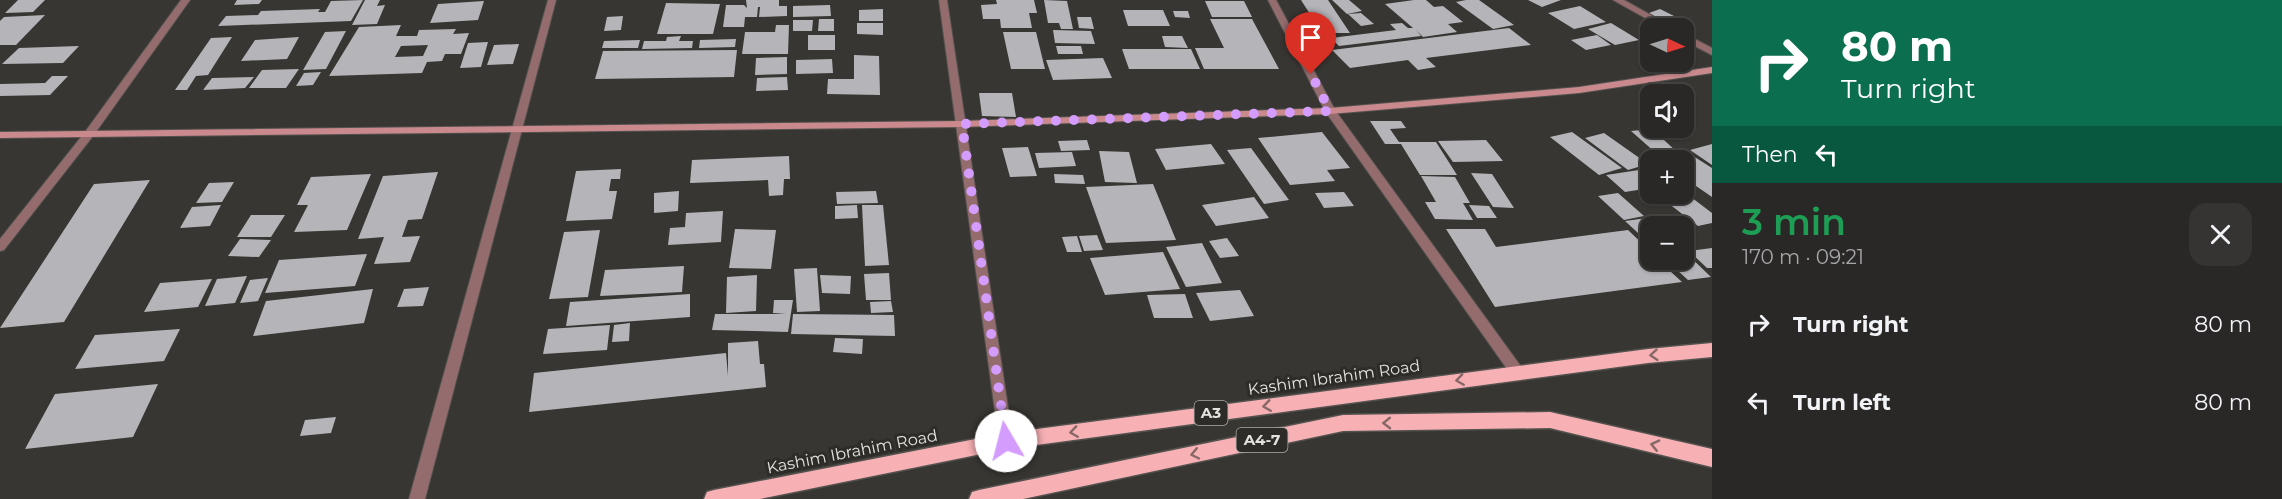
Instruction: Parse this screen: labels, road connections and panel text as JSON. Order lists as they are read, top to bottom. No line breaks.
{"streets":{"highway":["Kashim Ibrahim Road","A3","A4-7"]},"north":"right","page":{"turn":["80 m","Turn right"],"map_buttons":["+","−"],"then":"Then","heading":["3 min","170 m · 09:21"],"list":[{"name":"Turn right","value":"80 m"},{"name":"Turn left","value":"80 m"}]}}
